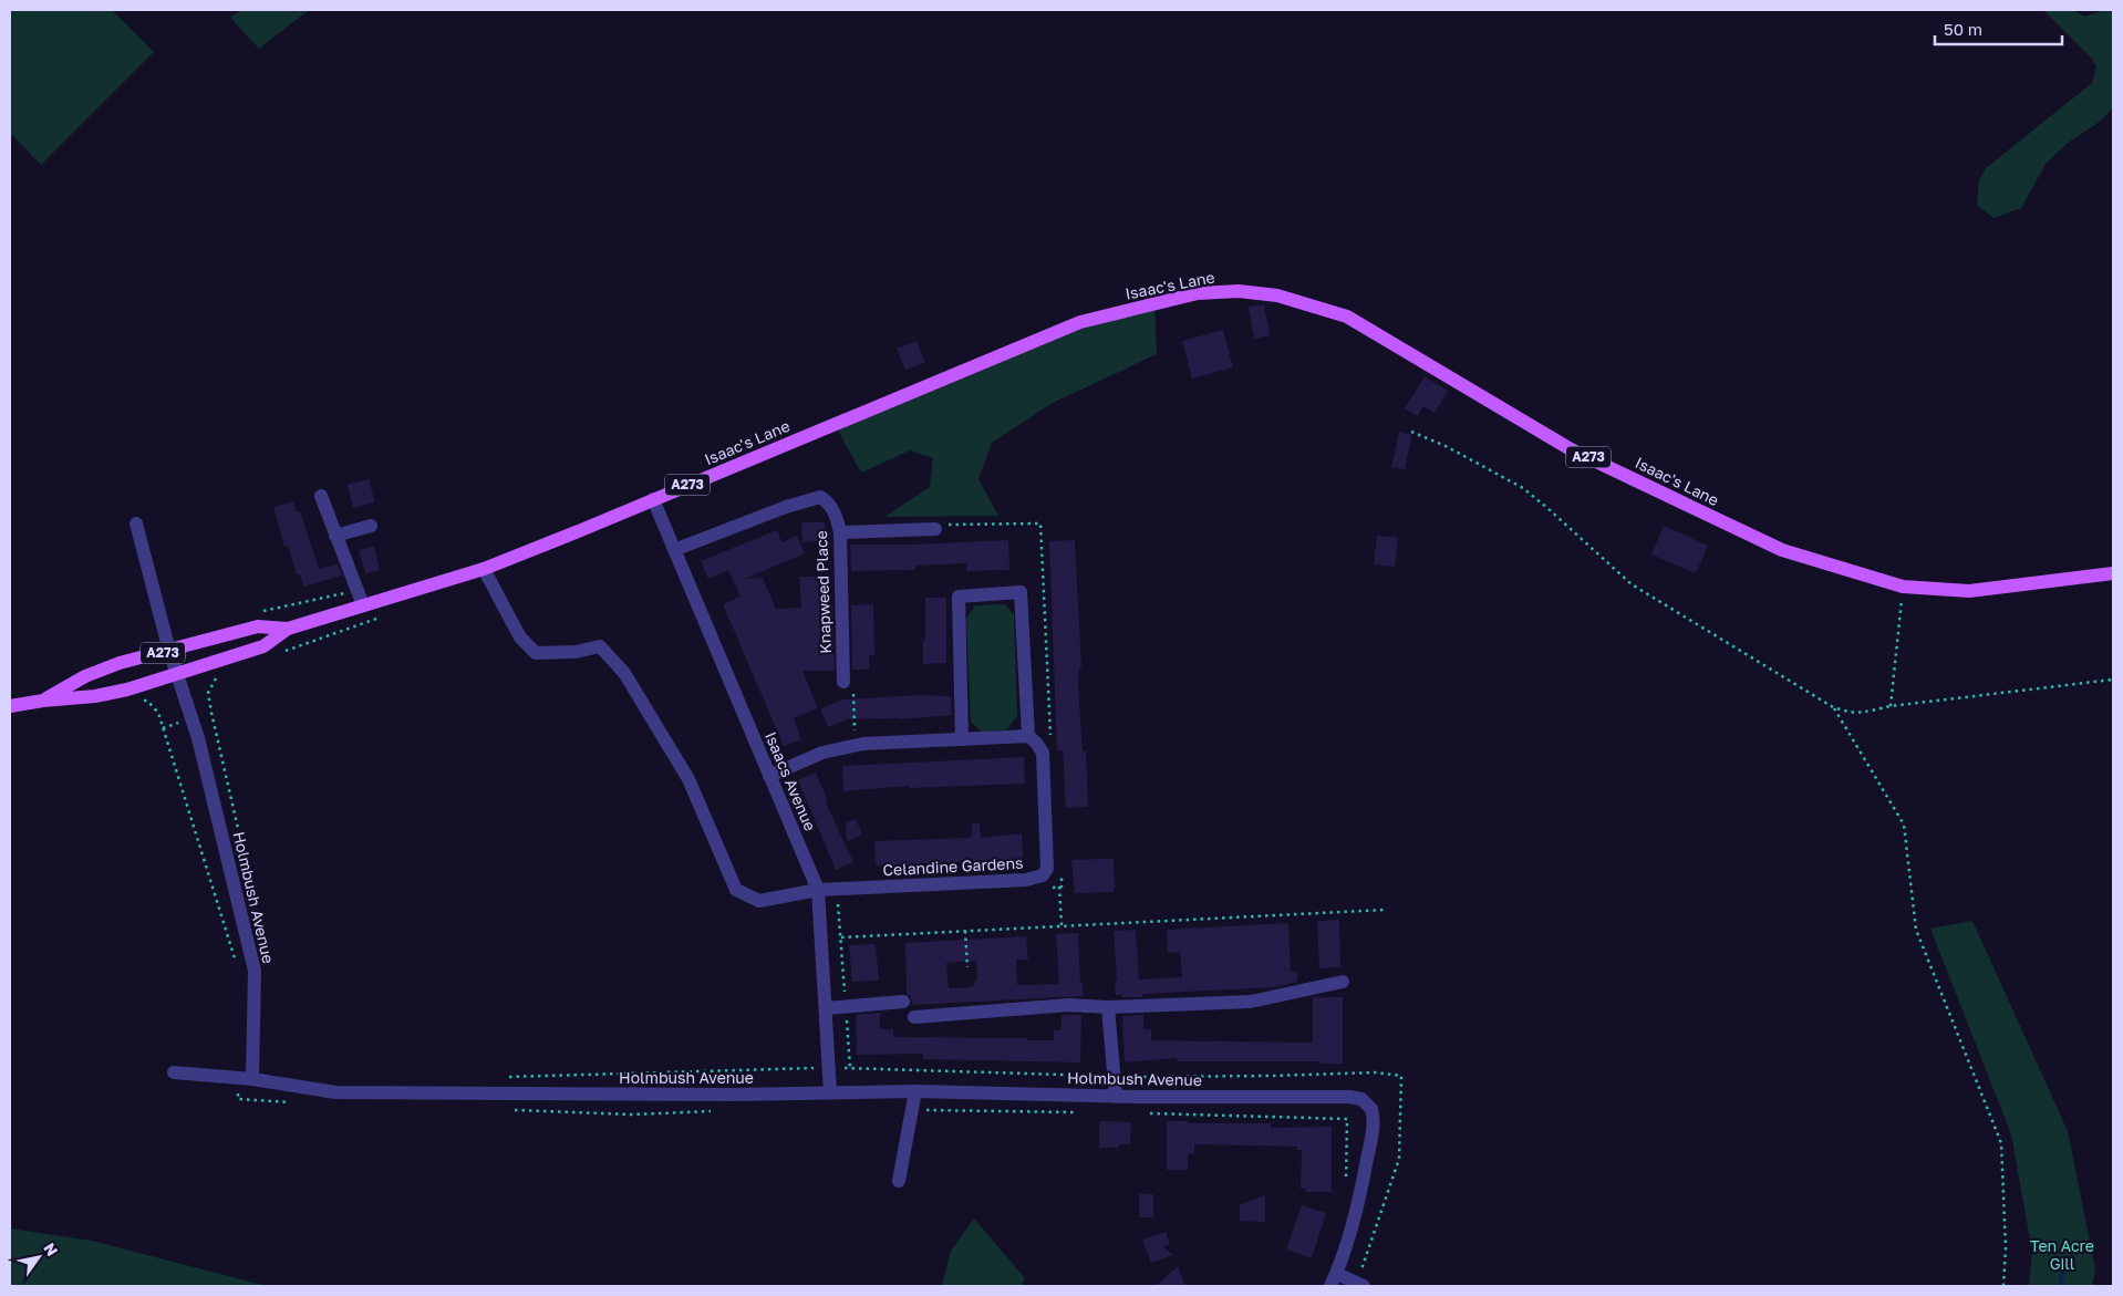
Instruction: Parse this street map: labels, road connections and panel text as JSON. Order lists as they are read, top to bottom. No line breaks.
{"streets":{"main road":["Isaac's Lane","A273"],"street":["Knapweed Place","Isaacs Avenue","Celandine Gardens","Holmbush Avenue"]},"crossings":[["Isaac's Lane","Isaacs Avenue"],["Isaac's Lane","Holmbush Avenue"],["Knapweed Place","Isaacs Avenue"],["Isaacs Avenue","Celandine Gardens"],["Isaacs Avenue","Holmbush Avenue"]],"parks":["Ten Acre Gill"],"scale_bar":"50 m","north":"top right"}
